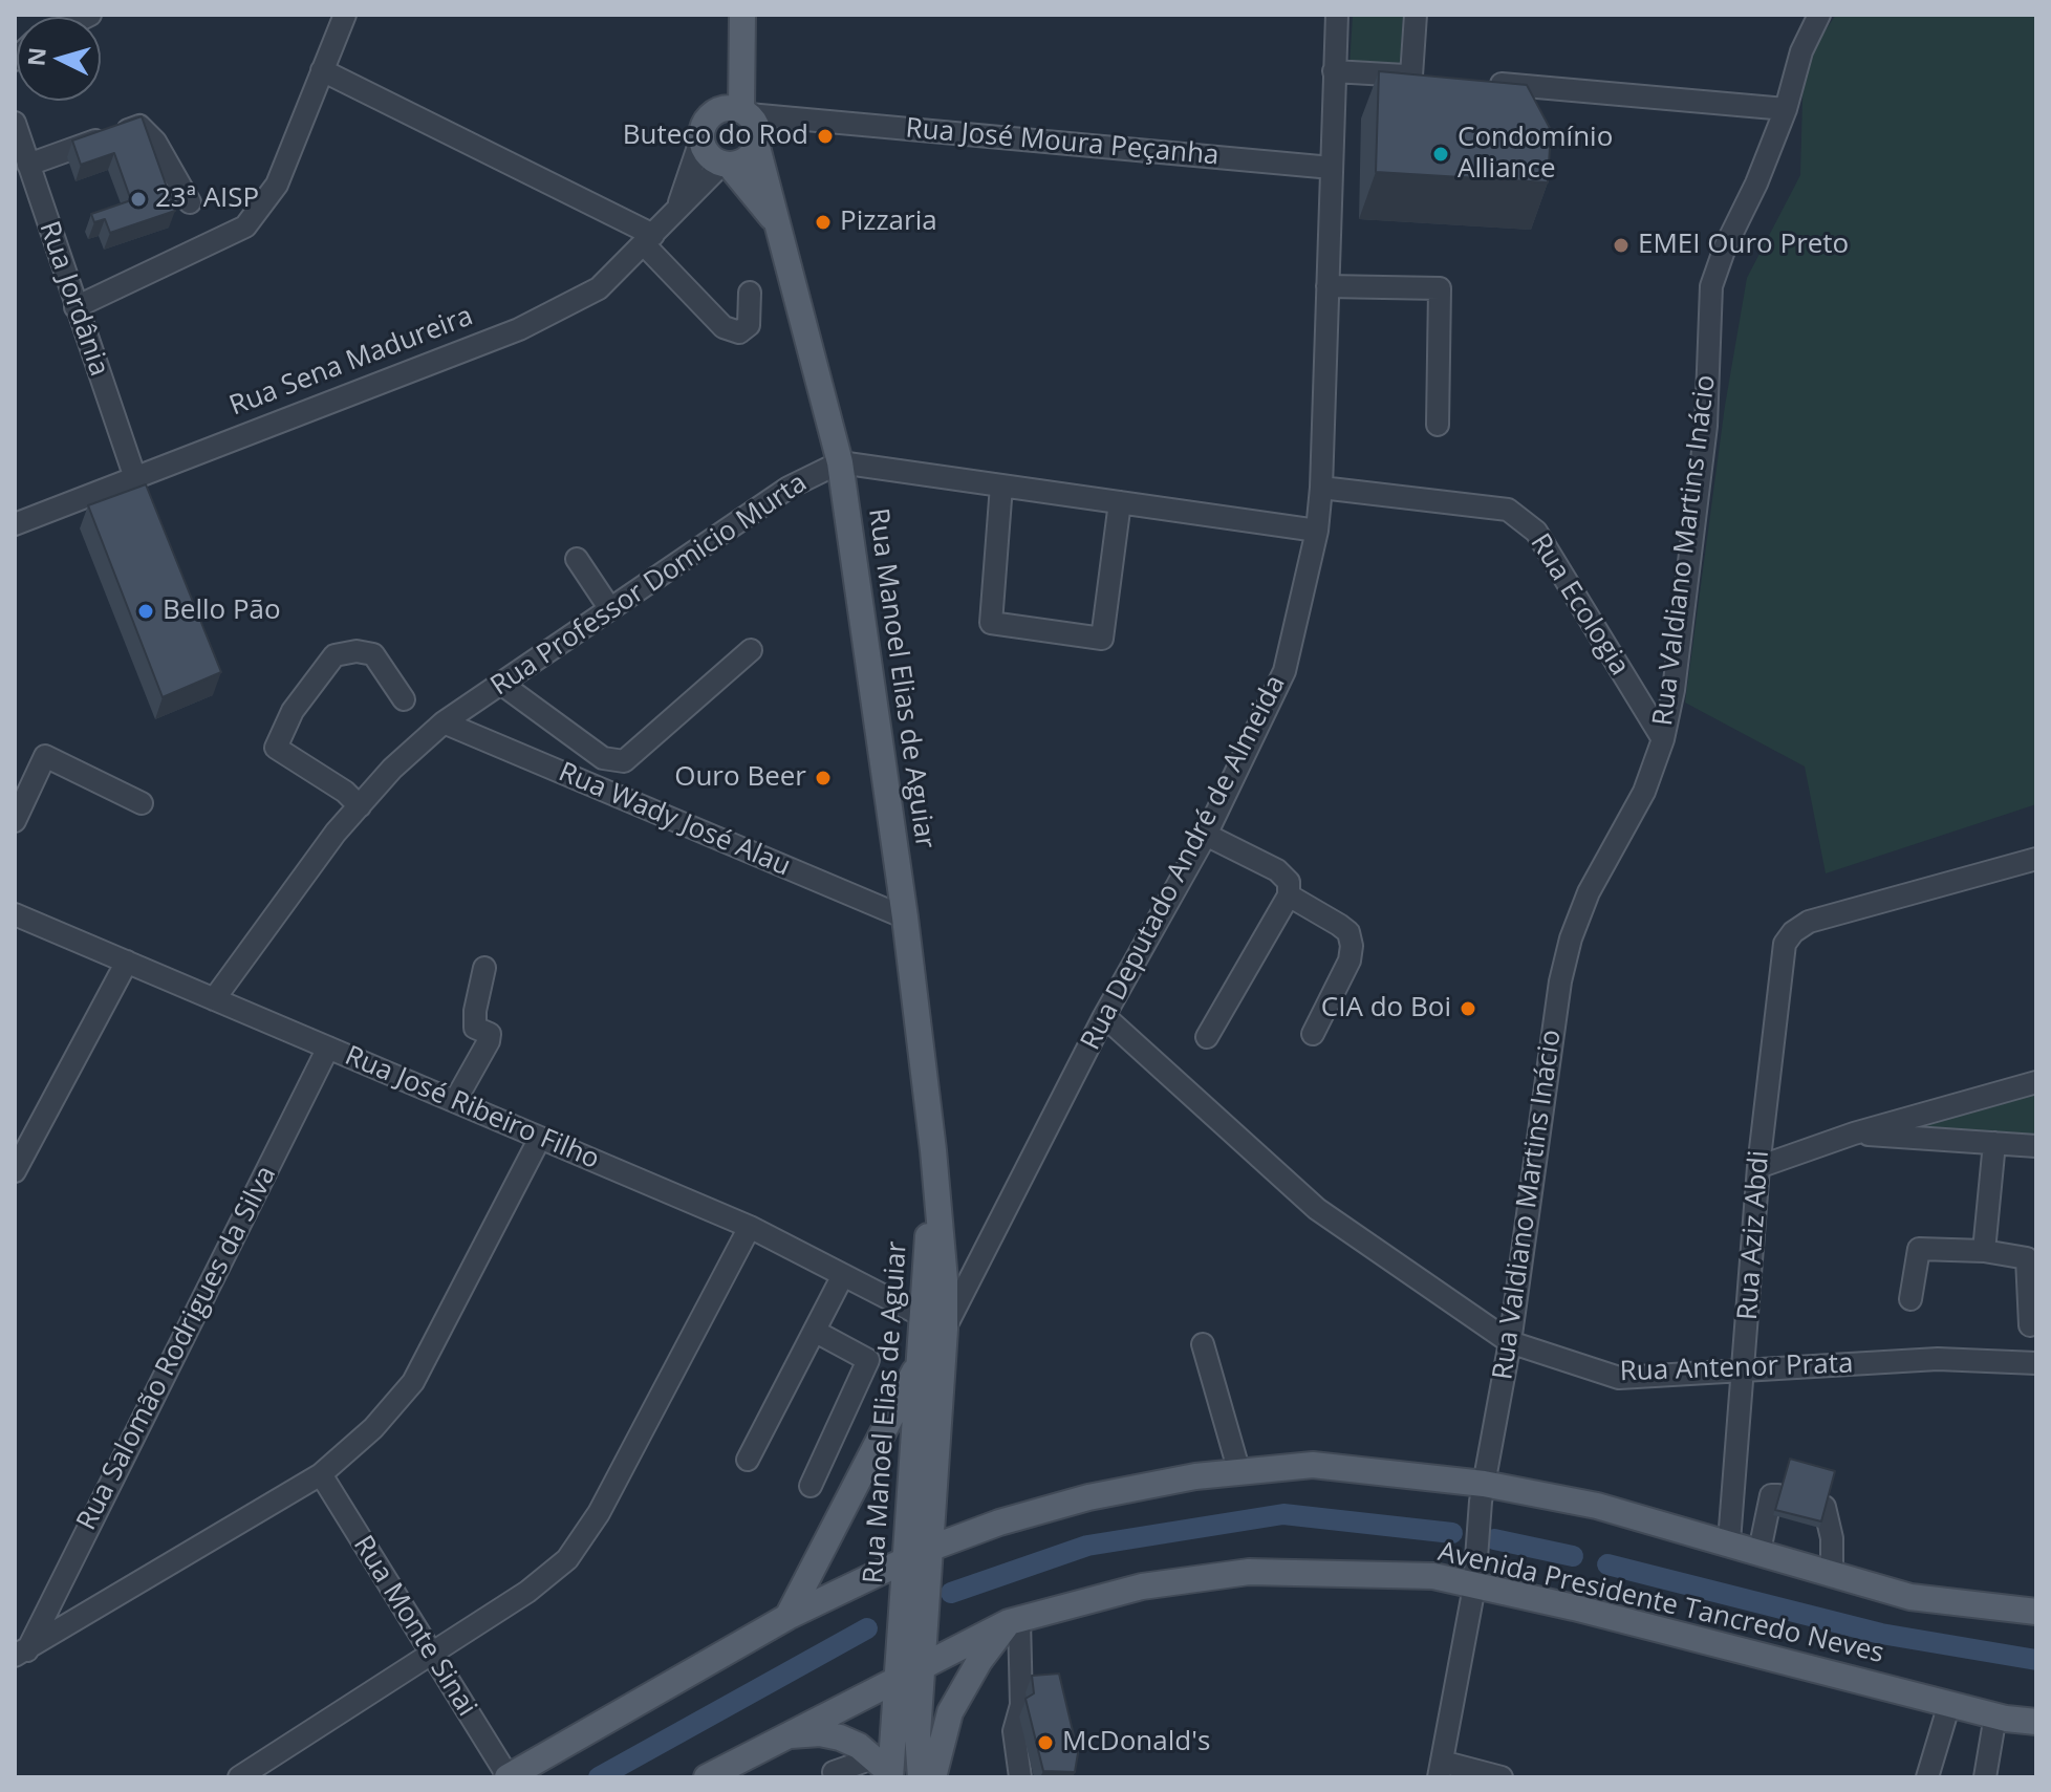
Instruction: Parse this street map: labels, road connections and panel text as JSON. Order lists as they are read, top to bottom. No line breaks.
{"streets":{"main road":["Rua Manoel Elias de Aguiar","Avenida Presidente Tancredo Neves"],"street":["Rua José Moura Peçanha","Rua Jordânia","Rua Sena Madureira","Rua Valdiano Martins Inácio","Rua Professor Domicio Murta","Rua Ecologia","Rua Wady José Alau","Rua Deputado André de Almeida","Rua José Ribeiro Filho","Rua Aziz Abdi","Rua Salomão Rodrigues da Silva","Rua Antenor Prata","Rua Monte Sinai"]},"crossings":[["Rua José Moura Peçanha","Rua Sena Madureira"],["Rua José Moura Peçanha","Rua Manoel Elias de Aguiar"],["Rua José Moura Peçanha","Rua Deputado André de Almeida"],["Rua Jordânia","Rua Sena Madureira"],["Rua Sena Madureira","Rua Manoel Elias de Aguiar"],["Rua Valdiano Martins Inácio","Rua Ecologia"],["Rua Valdiano Martins Inácio","Rua Antenor Prata"],["Rua Valdiano Martins Inácio","Avenida Presidente Tancredo Neves"],["Rua Professor Domicio Murta","Rua Manoel Elias de Aguiar"],["Rua Professor Domicio Murta","Rua Wady José Alau"],["Rua Professor Domicio Murta","Rua Deputado André de Almeida"],["Rua Professor Domicio Murta","Rua José Ribeiro Filho"],["Rua Ecologia","Rua Deputado André de Almeida"],["Rua Manoel Elias de Aguiar","Rua Wady José Alau"],["Rua Manoel Elias de Aguiar","Rua Deputado André de Almeida"],["Rua Manoel Elias de Aguiar","Rua José Ribeiro Filho"],["Rua Manoel Elias de Aguiar","Avenida Presidente Tancredo Neves"],["Rua Deputado André de Almeida","Rua José Ribeiro Filho"],["Rua Deputado André de Almeida","Rua Antenor Prata"],["Rua José Ribeiro Filho","Rua Salomão Rodrigues da Silva"],["Rua Aziz Abdi","Rua Antenor Prata"]],"places":["Buteco do Rod","Condomínio Alliance","23ª AISP","Pizzaria","EMEI Ouro Preto","Bello Pão","Ouro Beer","CIA do Boi","McDonald's"],"north":"left"}
